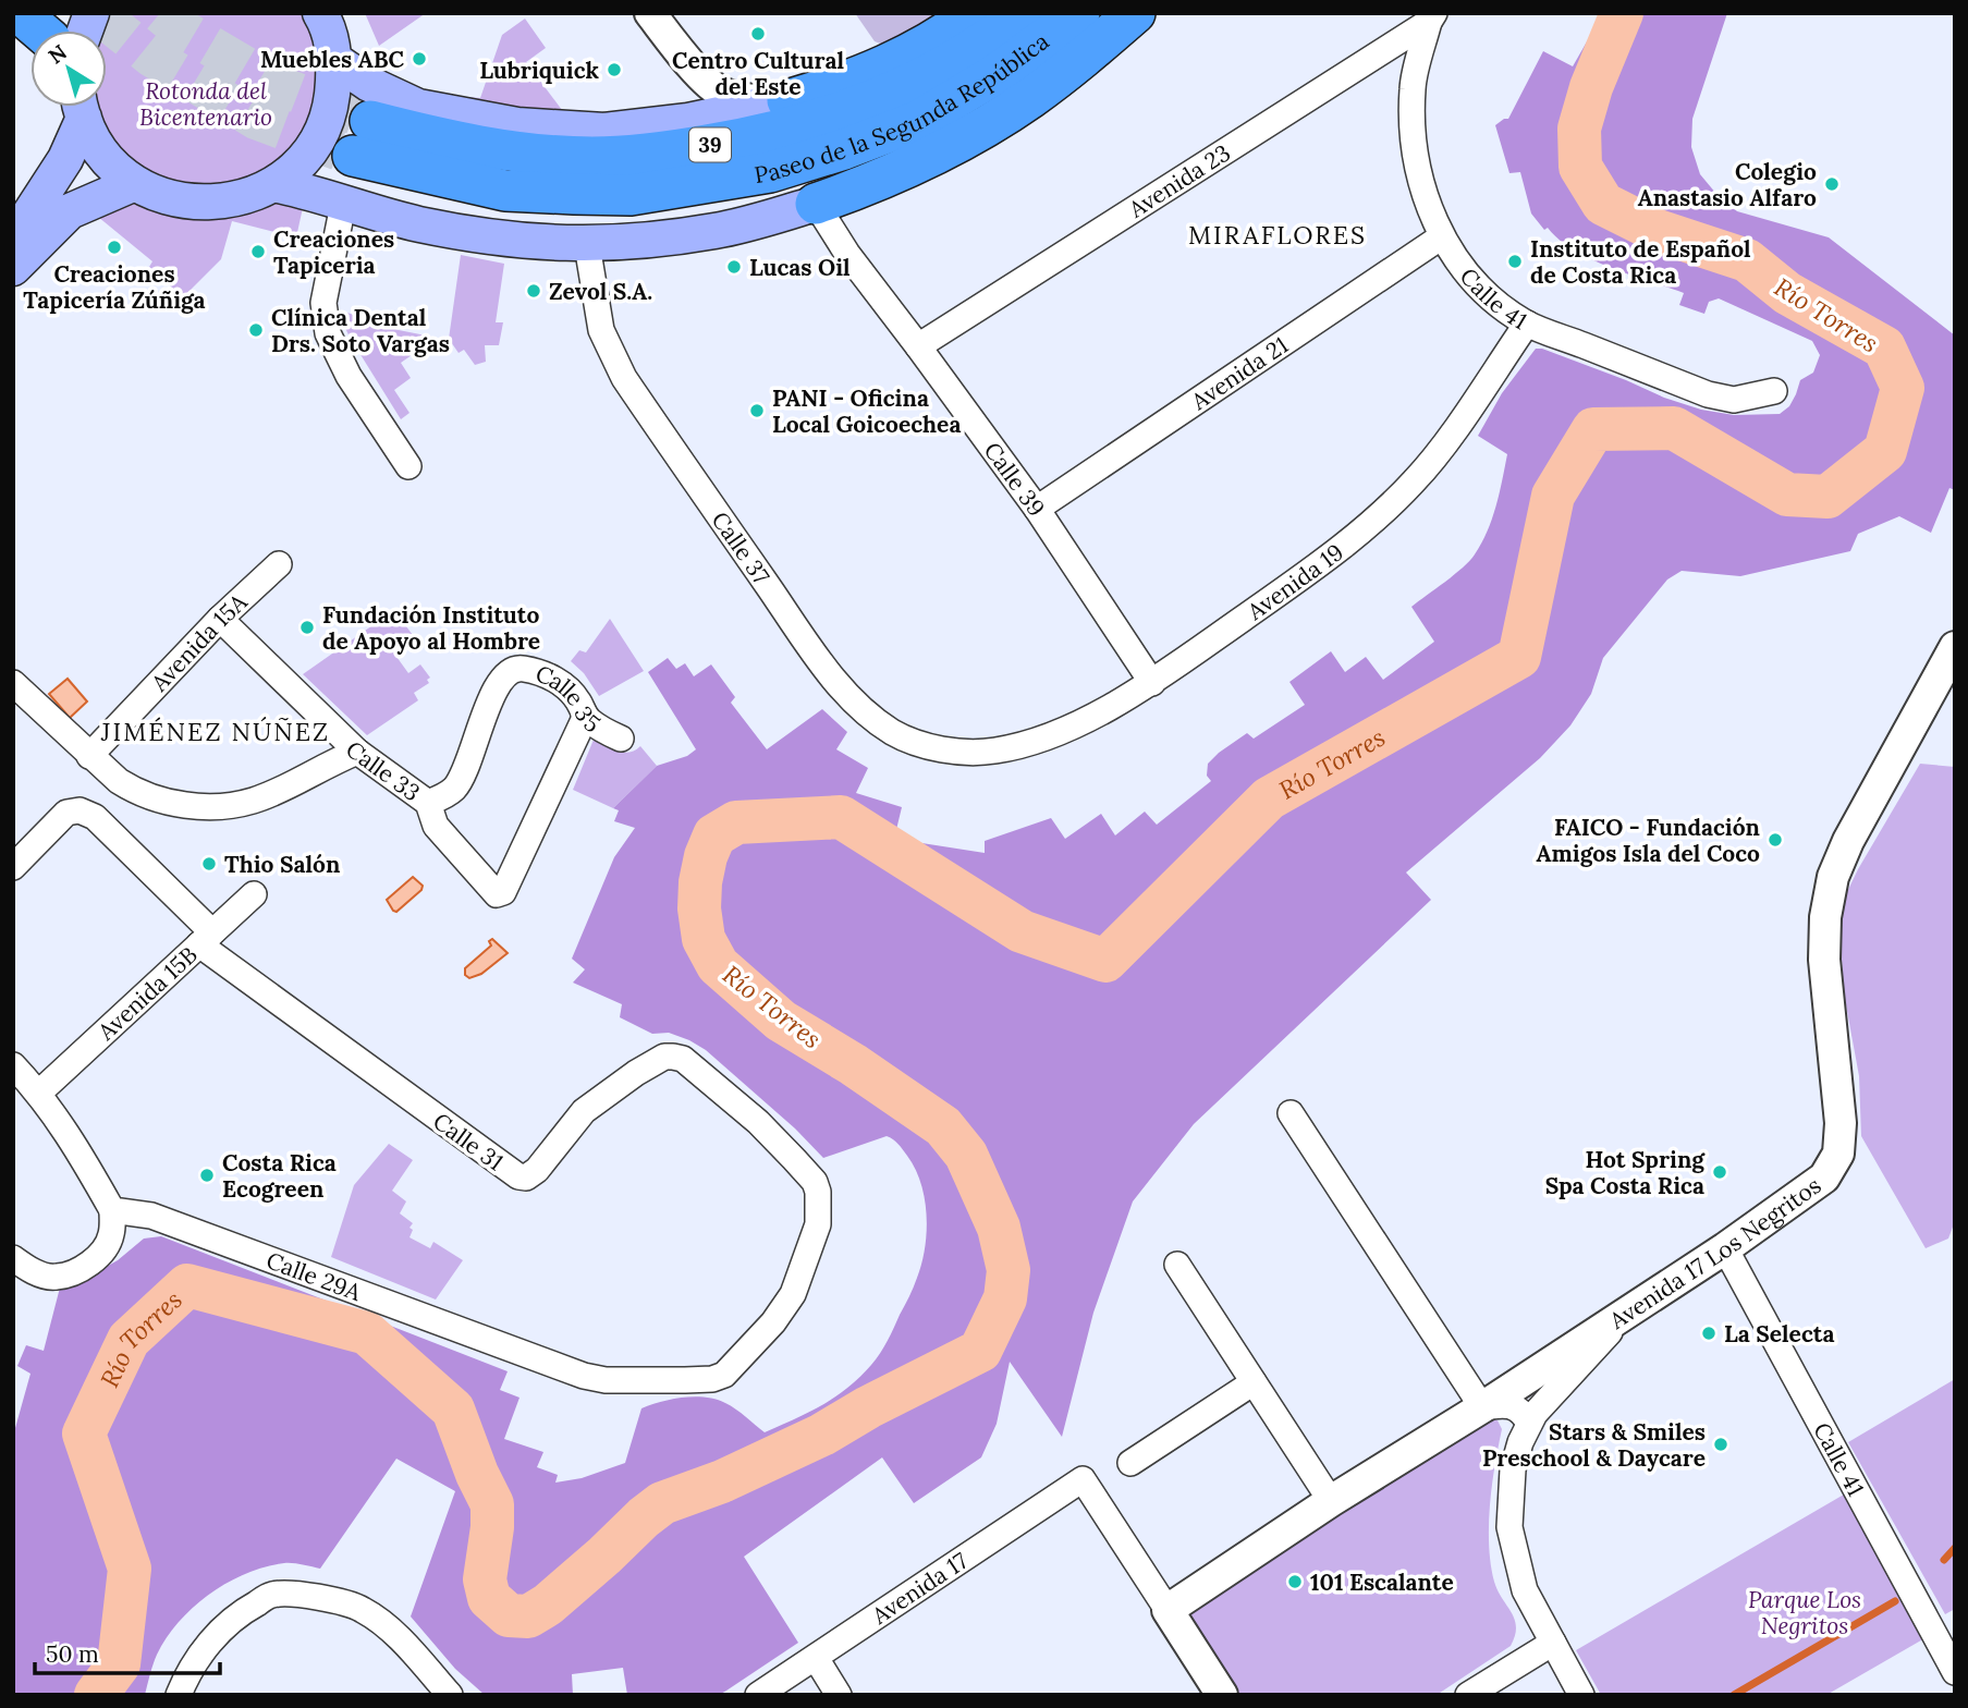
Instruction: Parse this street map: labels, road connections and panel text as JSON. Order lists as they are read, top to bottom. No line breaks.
{"streets":{"highway":["Paseo de la Segunda República","39"],"street":["Avenida 23","Calle 41","Avenida 21","Calle 39","Calle 37","Avenida 19","Avenida 15A","Calle 35","Calle 33","Avenida 15B","Calle 31","Avenida 17 Los Negritos","Calle 29A","Avenida 17"]},"crossings":[["Avenida 23","Calle 41"],["Avenida 23","Calle 39"],["Calle 41","Avenida 21"],["Calle 41","Avenida 19"],["Calle 41","Avenida 17 Los Negritos"],["Avenida 21","Calle 39"],["Calle 39","Avenida 19"],["Calle 37","Avenida 19"],["Avenida 15A","Calle 33"],["Calle 35","Calle 33"],["Avenida 15B","Calle 31"],["Calle 31","Calle 29A"],["Avenida 17 Los Negritos","Avenida 17"]],"districts":["MIRAFLORES","JIMÉNEZ NÚÑEZ"],"water":["Río Torres"],"parks":["Rotonda del Bicentenario","Parque Los Negritos"],"places":["Centro Cultural del Este","Muebles ABC","Lubriquick","Colegio Anastasio Alfaro","Creaciones Tapicería Zúñiga","Creaciones Tapiceria","Instituto de Español de Costa Rica","Lucas Oil","Zevol S.A.","Clínica Dental Drs. Soto Vargas","PANI - Oficina Local Goicoechea","Fundación Instituto de Apoyo al Hombre","FAICO - Fundación Amigos Isla del Coco","Thio Salón","Hot Spring Spa Costa Rica","Costa Rica Ecogreen","La Selecta","Stars & Smiles Preschool & Daycare","101 Escalante"],"scale_bar":"50 m","north":"top left"}
